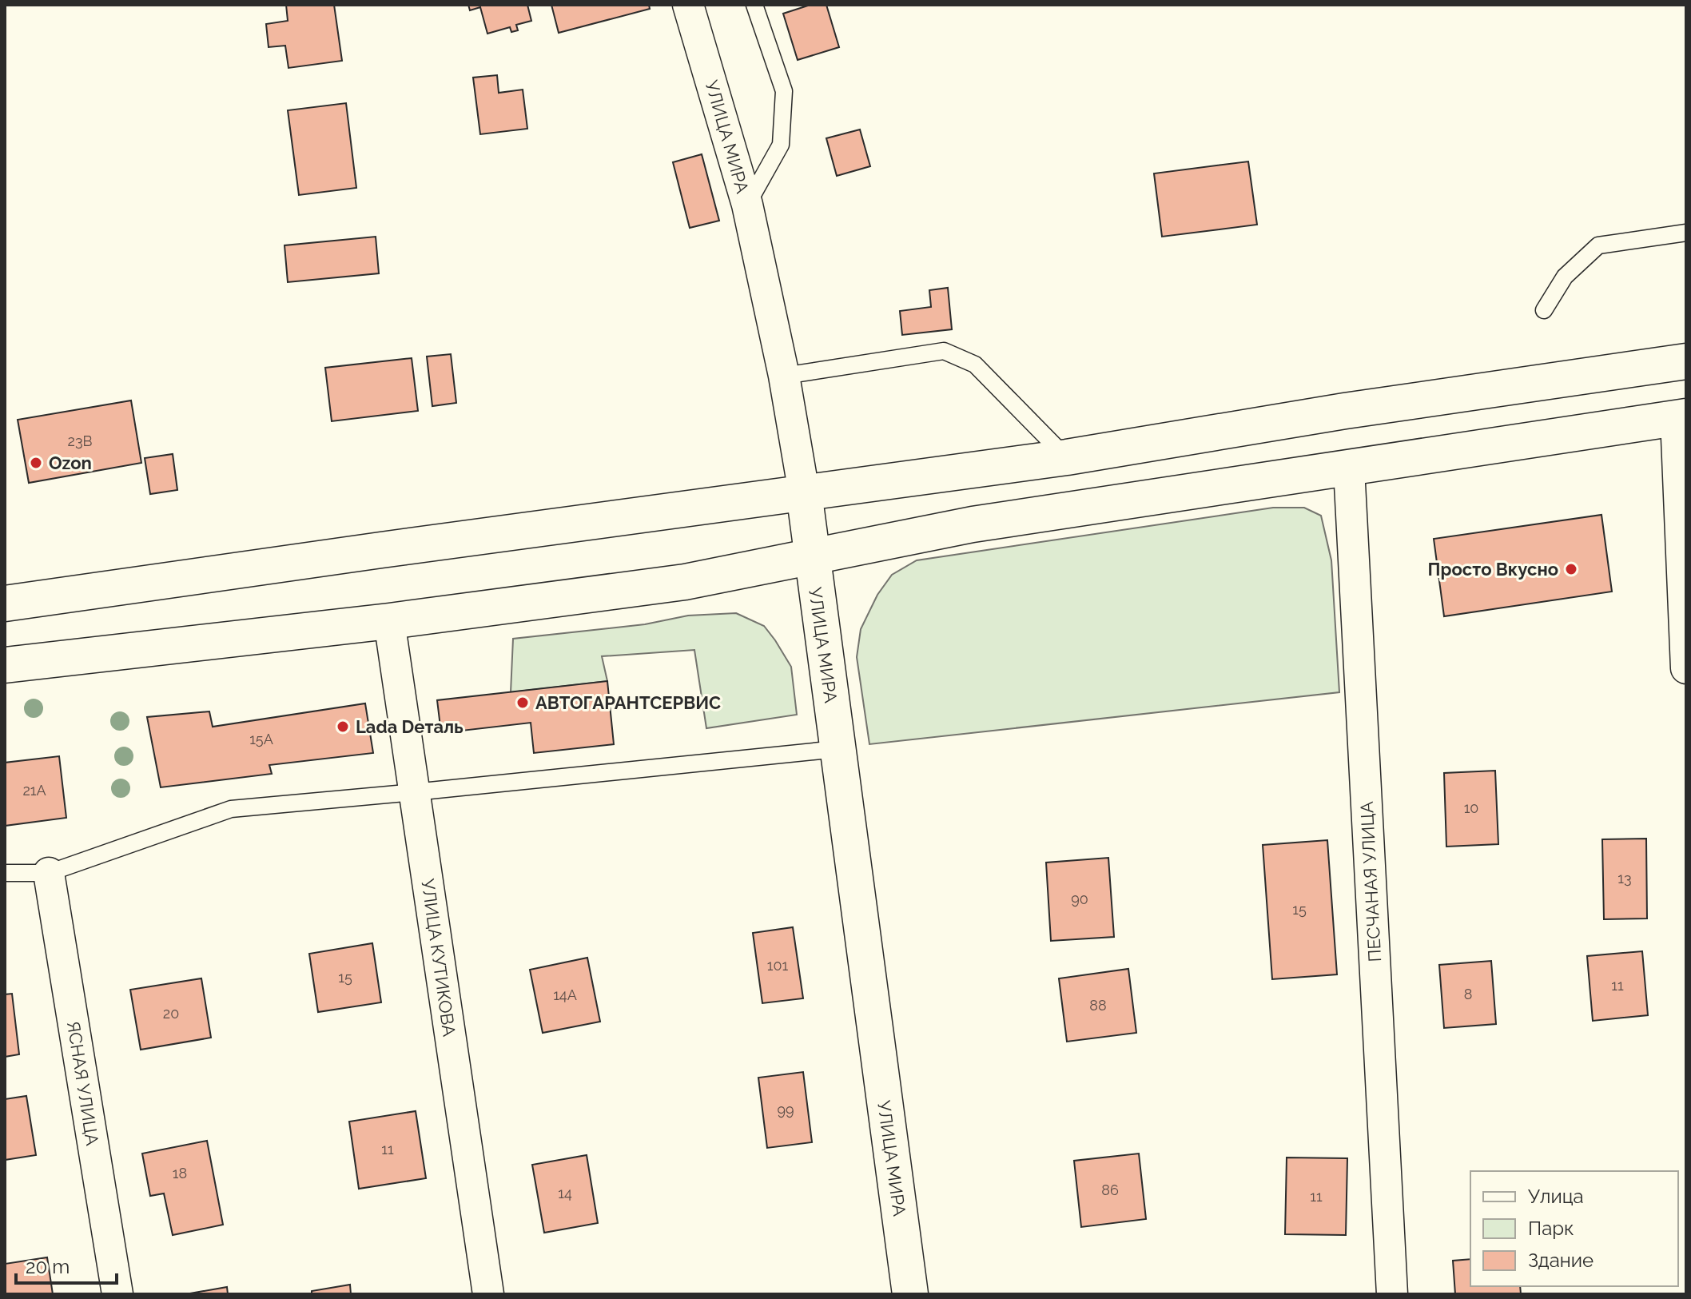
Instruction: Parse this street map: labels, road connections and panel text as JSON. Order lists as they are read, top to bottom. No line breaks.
{"streets":{"main road":["УЛИЦА МИРА"],"street":["ПЕСЧАНАЯ УЛИЦА","УЛИЦА КУТИКОВА","ЯСНАЯ УЛИЦА"]},"places":["Ozon","Просто Вкусно","АВТОГАРАНТСЕРВИС","Lada Dеталь"],"house_numbers":["23В","15А","21А","10","13","90","15","101","15","11","8","14А","88","20","99","11","18","86","14","11"],"legend":["Улица","Парк","Здание"],"scale_bar":"20 m"}
